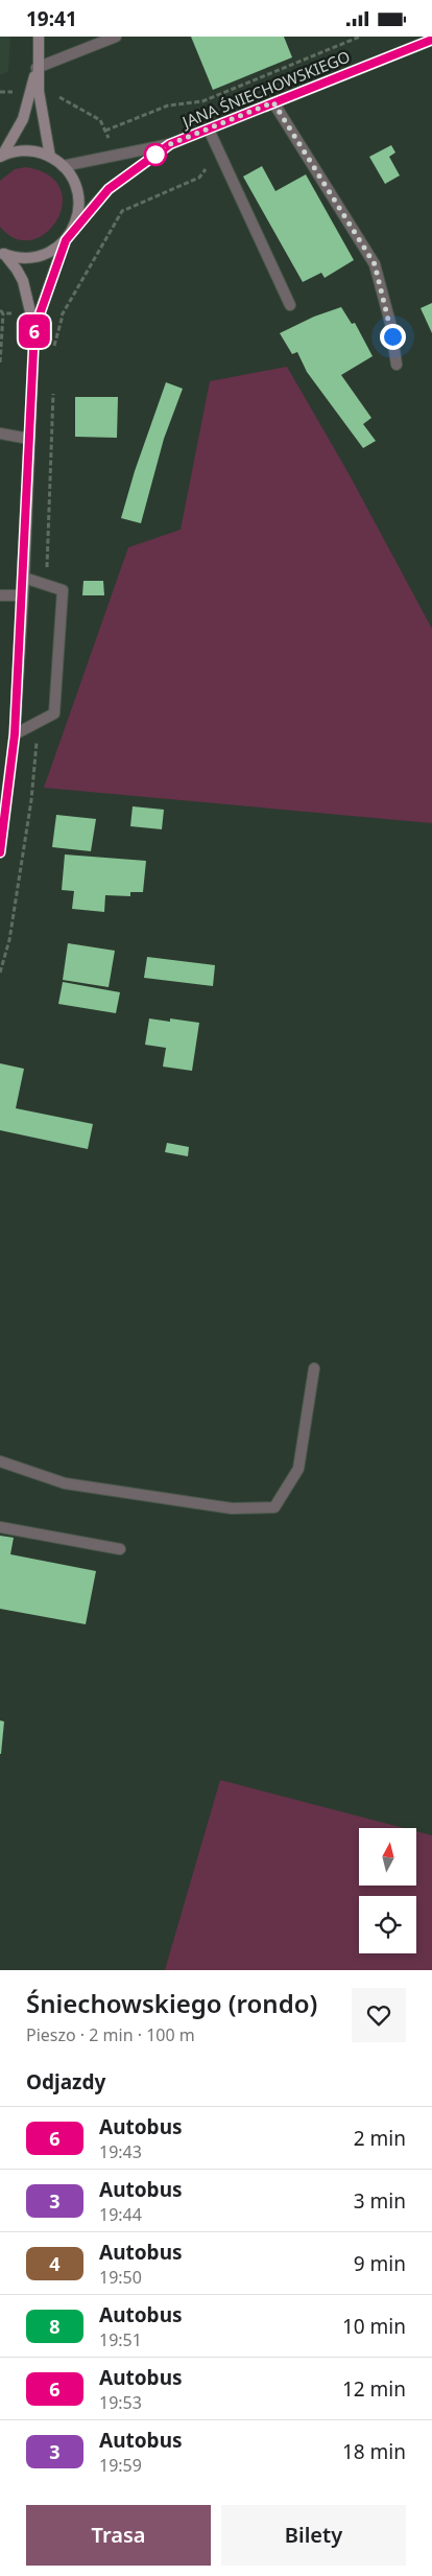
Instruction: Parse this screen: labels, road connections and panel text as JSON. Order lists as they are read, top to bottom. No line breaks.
{"streets":{"street":["JANA ŚNIECHOWSKIEGO"]},"lines":["bus line 6"],"north":"top","page":{"status":"19:41","on_map":"6","heading":[["Śniechowskiego (rondo)","Pieszo · 2 min · 100 m"],"Odjazdy"],"list":[{"mark":"6","name":"Autobus","note":"19:43","value":"2 min"},{"mark":"3","name":"Autobus","note":"19:44","value":"3 min"},{"mark":"4","name":"Autobus","note":"19:50","value":"9 min"},{"mark":"8","name":"Autobus","note":"19:51","value":"10 min"},{"mark":"6","name":"Autobus","note":"19:53","value":"12 min"},{"mark":"3","name":"Autobus","note":"19:59","value":"18 min"}],"buttons":["Trasa","Bilety"]}}
